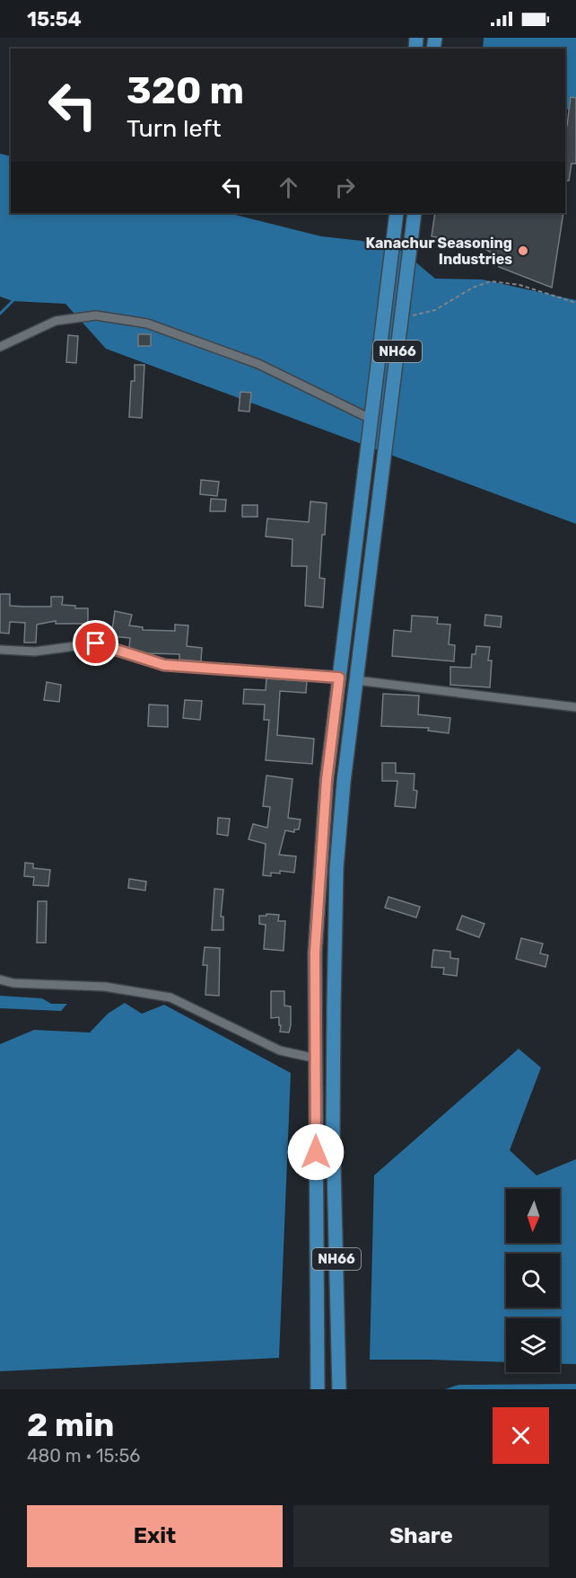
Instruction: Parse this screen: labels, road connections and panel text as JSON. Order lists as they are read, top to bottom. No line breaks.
{"streets":{"highway":["NH66"]},"places":["Kanachur Seasoning Industries"],"north":"bottom","page":{"status":"15:54","turn":["320 m","Turn left"],"heading":["2 min","480 m · 15:56"],"buttons":["Exit","Share"]}}
